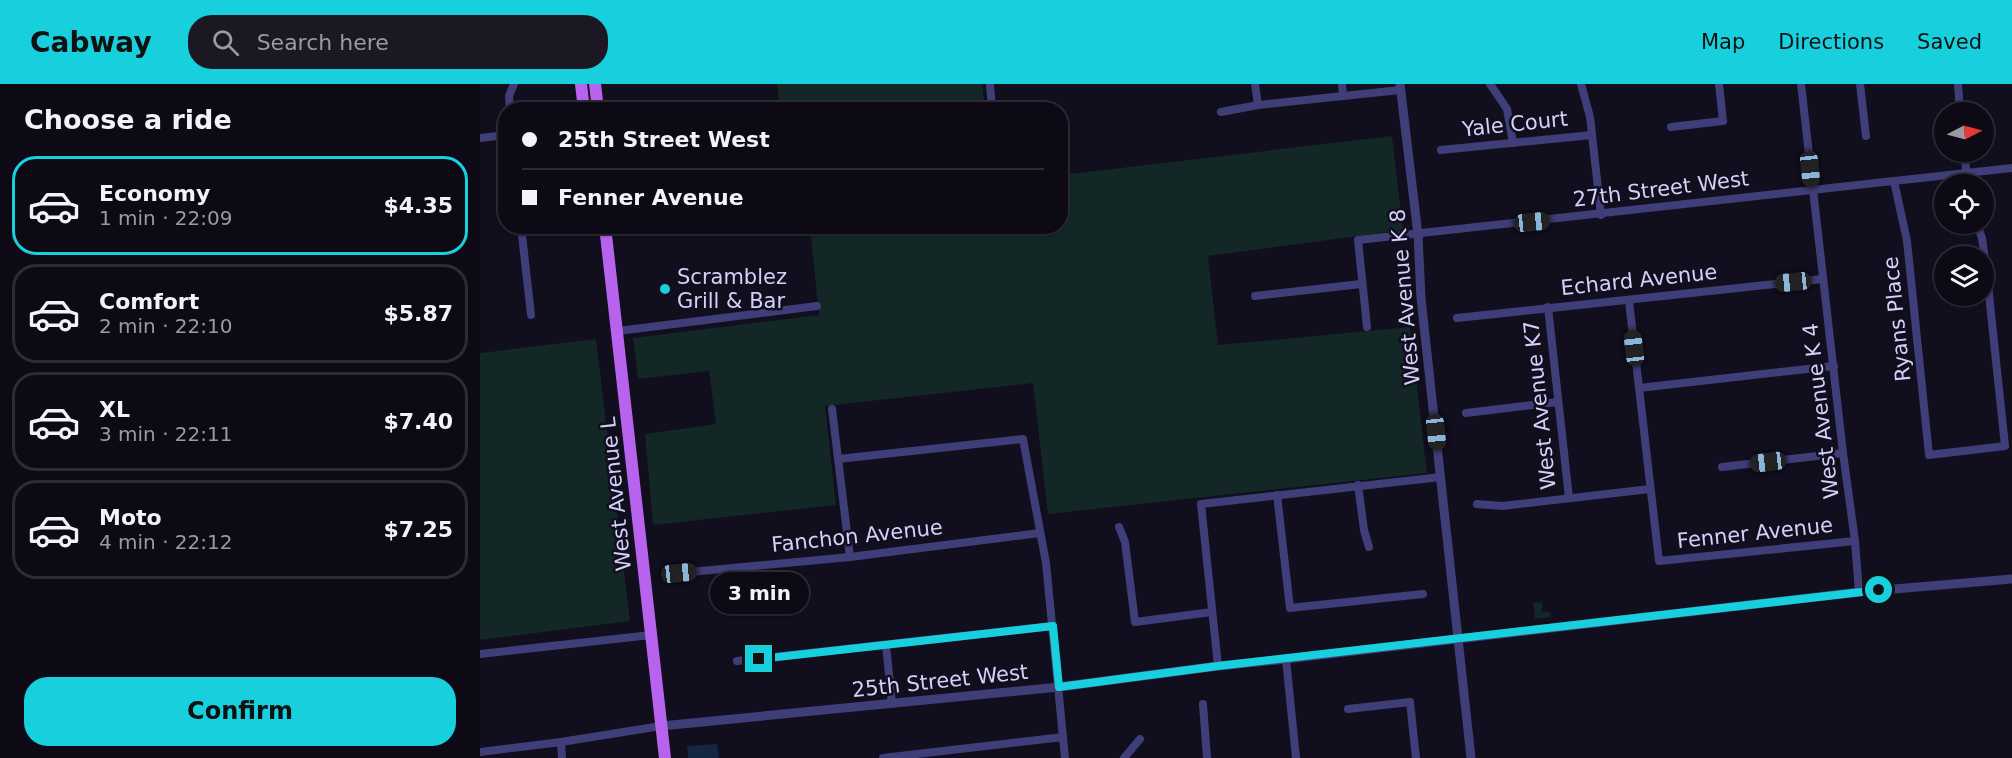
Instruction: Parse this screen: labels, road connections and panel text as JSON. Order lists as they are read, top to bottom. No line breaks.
{"streets":{"main road":["West Avenue L"],"street":["Yale Court","27th Street West","Echard Avenue","West Avenue K 8","Ryans Place","West Avenue K7","West Avenue K 4","Fenner Avenue","Fanchon Avenue","25th Street West"]},"crossings":[["27th Street West","West Avenue K 8"],["27th Street West","Ryans Place"],["27th Street West","West Avenue K 4"],["Echard Avenue","West Avenue K7"],["Echard Avenue","West Avenue K 4"],["West Avenue K 8","25th Street West"],["West Avenue K 4","Fenner Avenue"],["West Avenue K 4","25th Street West"],["West Avenue L","25th Street West"]],"places":["Scramblez Grill & Bar"],"north":"right","page":{"header":"Cabway","search":"Search here","nav":["Map","Directions","Saved"],"heading":"Choose a ride","banner":["25th Street West","Fenner Avenue"],"list":[{"name":"Economy","note":"1 min · 22:09","value":"$4.35"},{"name":"Comfort","note":"2 min · 22:10","value":"$5.87"},{"name":"XL","note":"3 min · 22:11","value":"$7.40"},{"name":"Moto","note":"4 min · 22:12","value":"$7.25"}],"bubble":"3 min","buttons":"Confirm"}}
